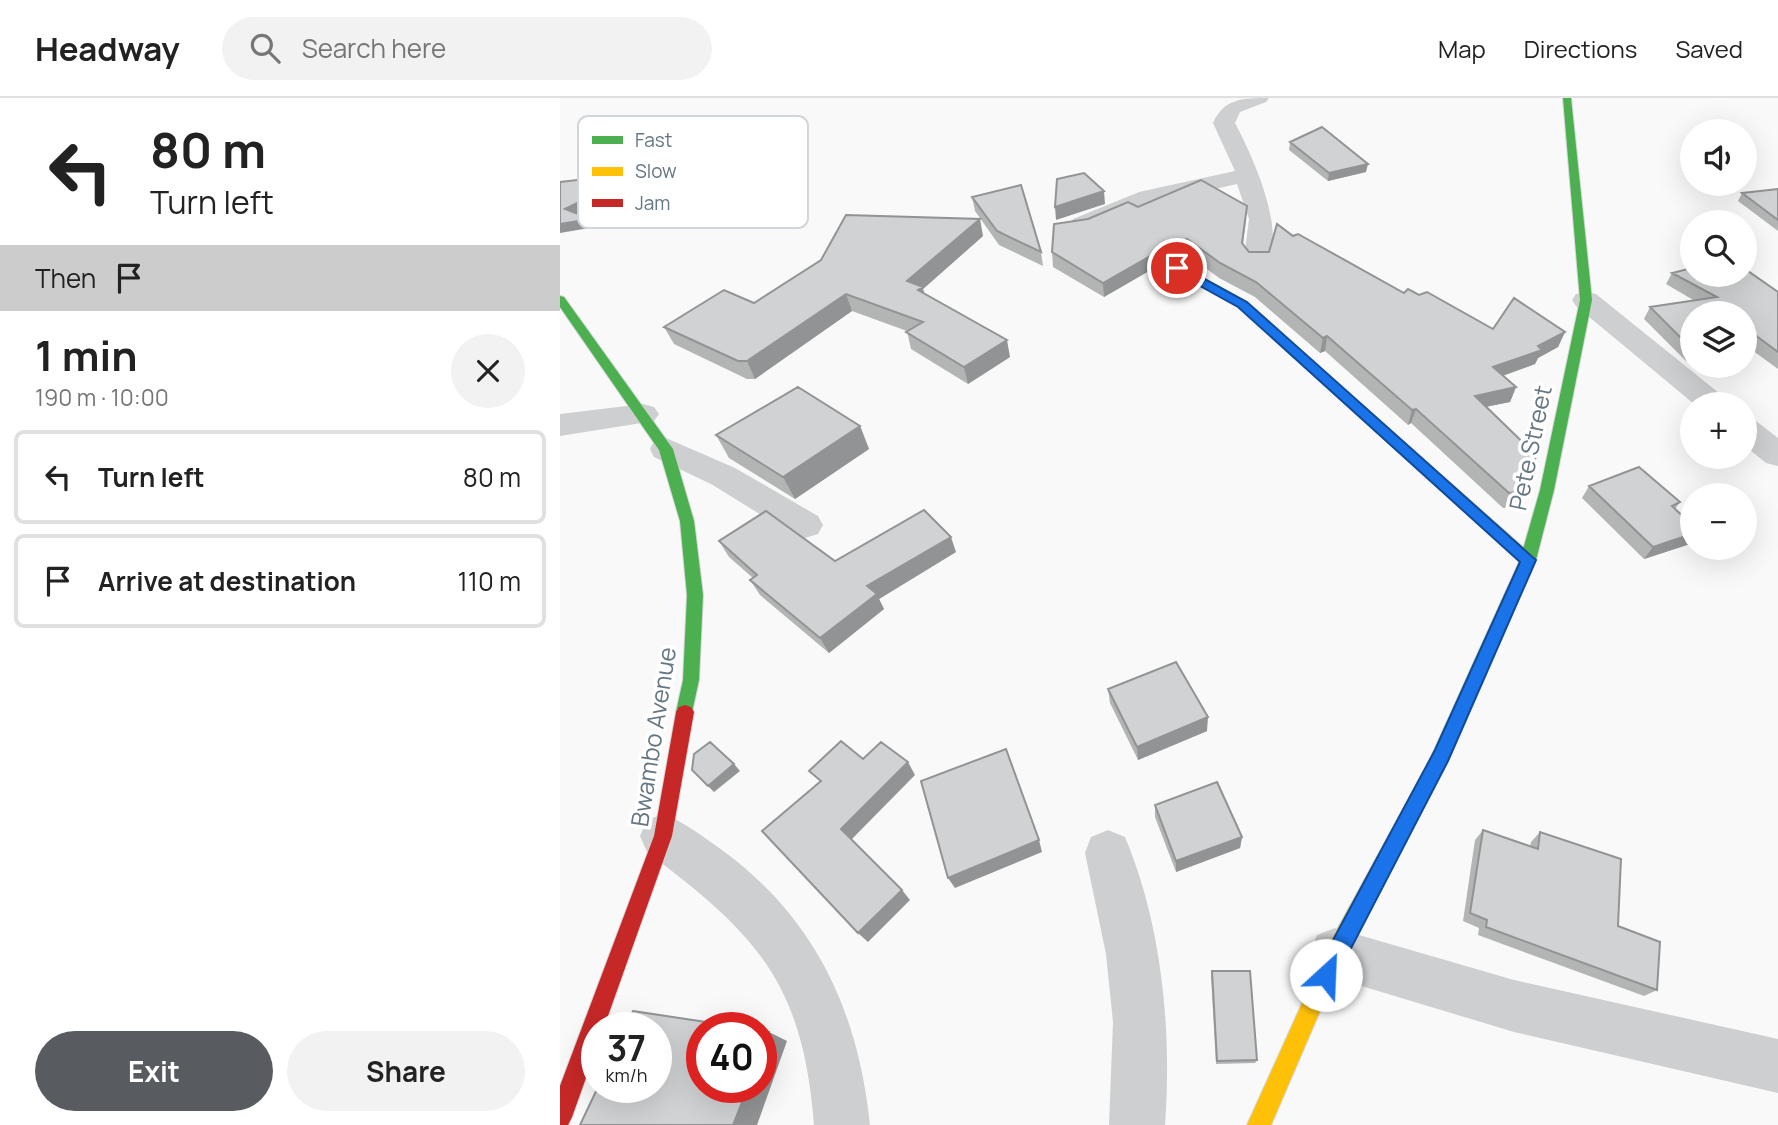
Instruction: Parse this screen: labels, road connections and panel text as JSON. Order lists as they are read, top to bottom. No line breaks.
{"streets":{"street":["Pete Street","Bwambo Avenue"]},"legend":["Fast","Slow","Jam"],"page":{"header":"Headway","search":"Search here","nav":["Map","Directions","Saved"],"turn":["80 m","Turn left"],"map_buttons":["+","−"],"then":"Then","heading":["1 min","190 m · 10:00"],"list":[{"name":"Turn left","value":"80 m"},{"name":"Arrive at destination","value":"110 m"}],"speed":"37 km/h","limit":"40","buttons":["Exit","Share"]}}
